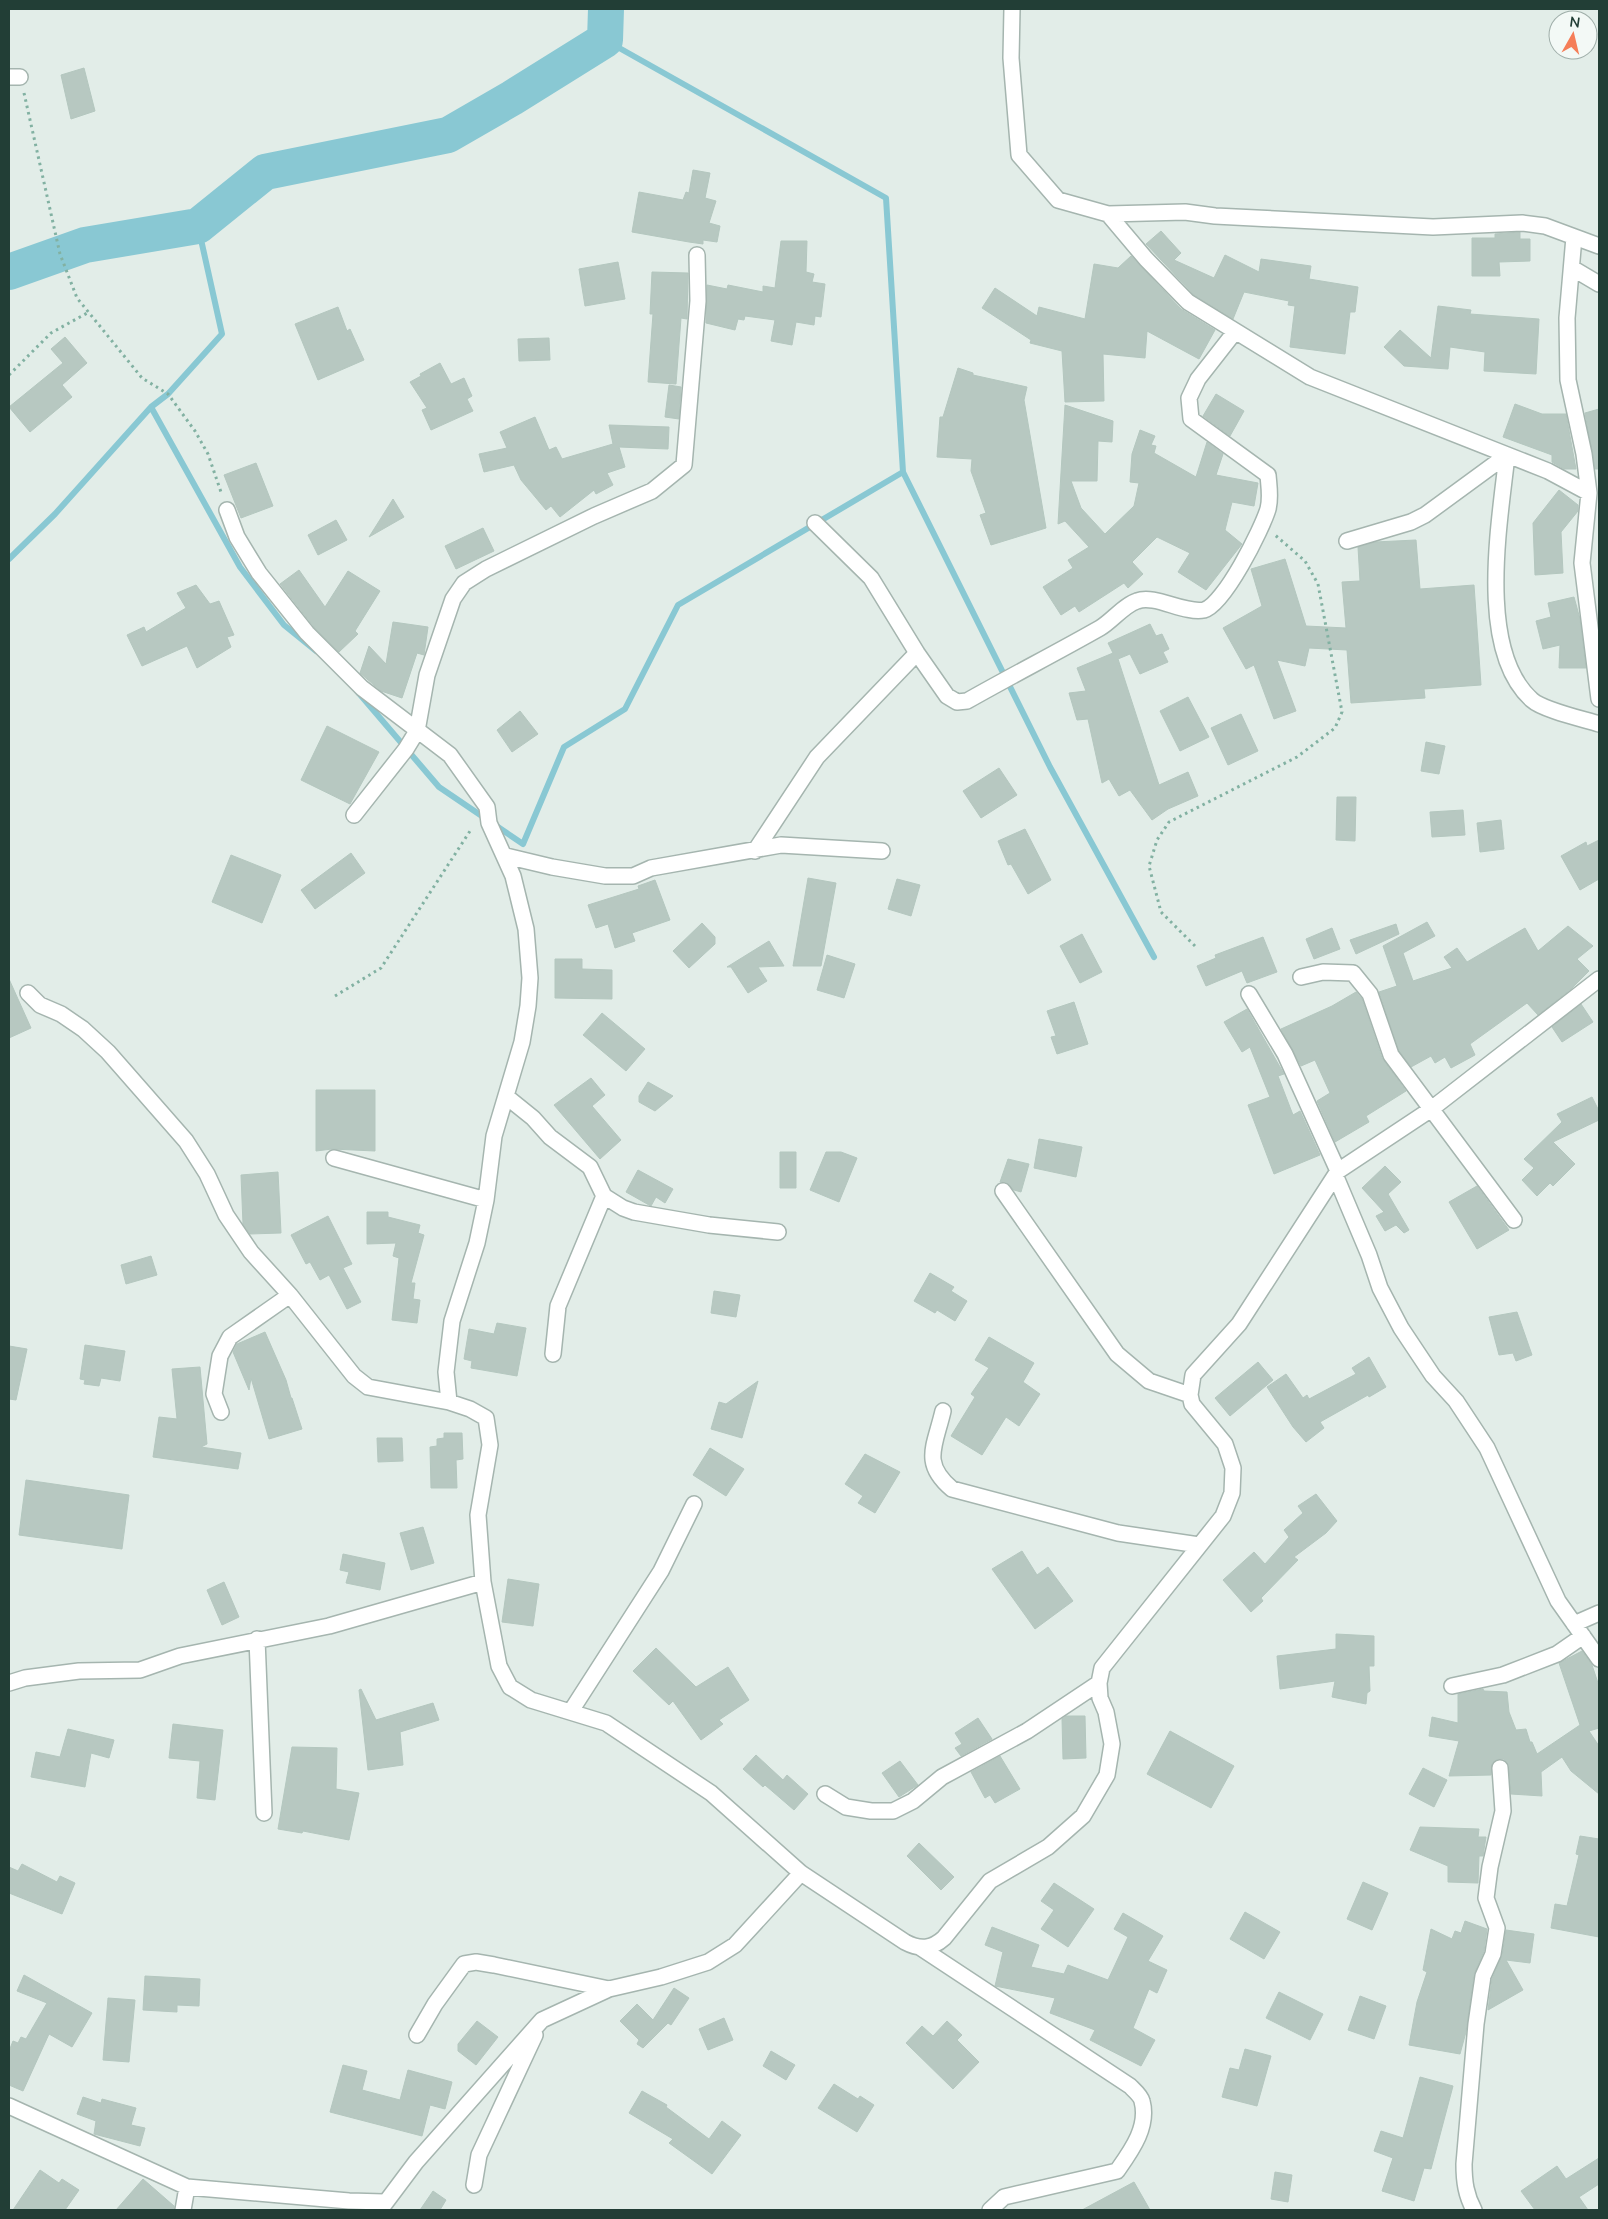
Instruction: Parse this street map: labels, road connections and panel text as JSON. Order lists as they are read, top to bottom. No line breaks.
{"north":"top"}
